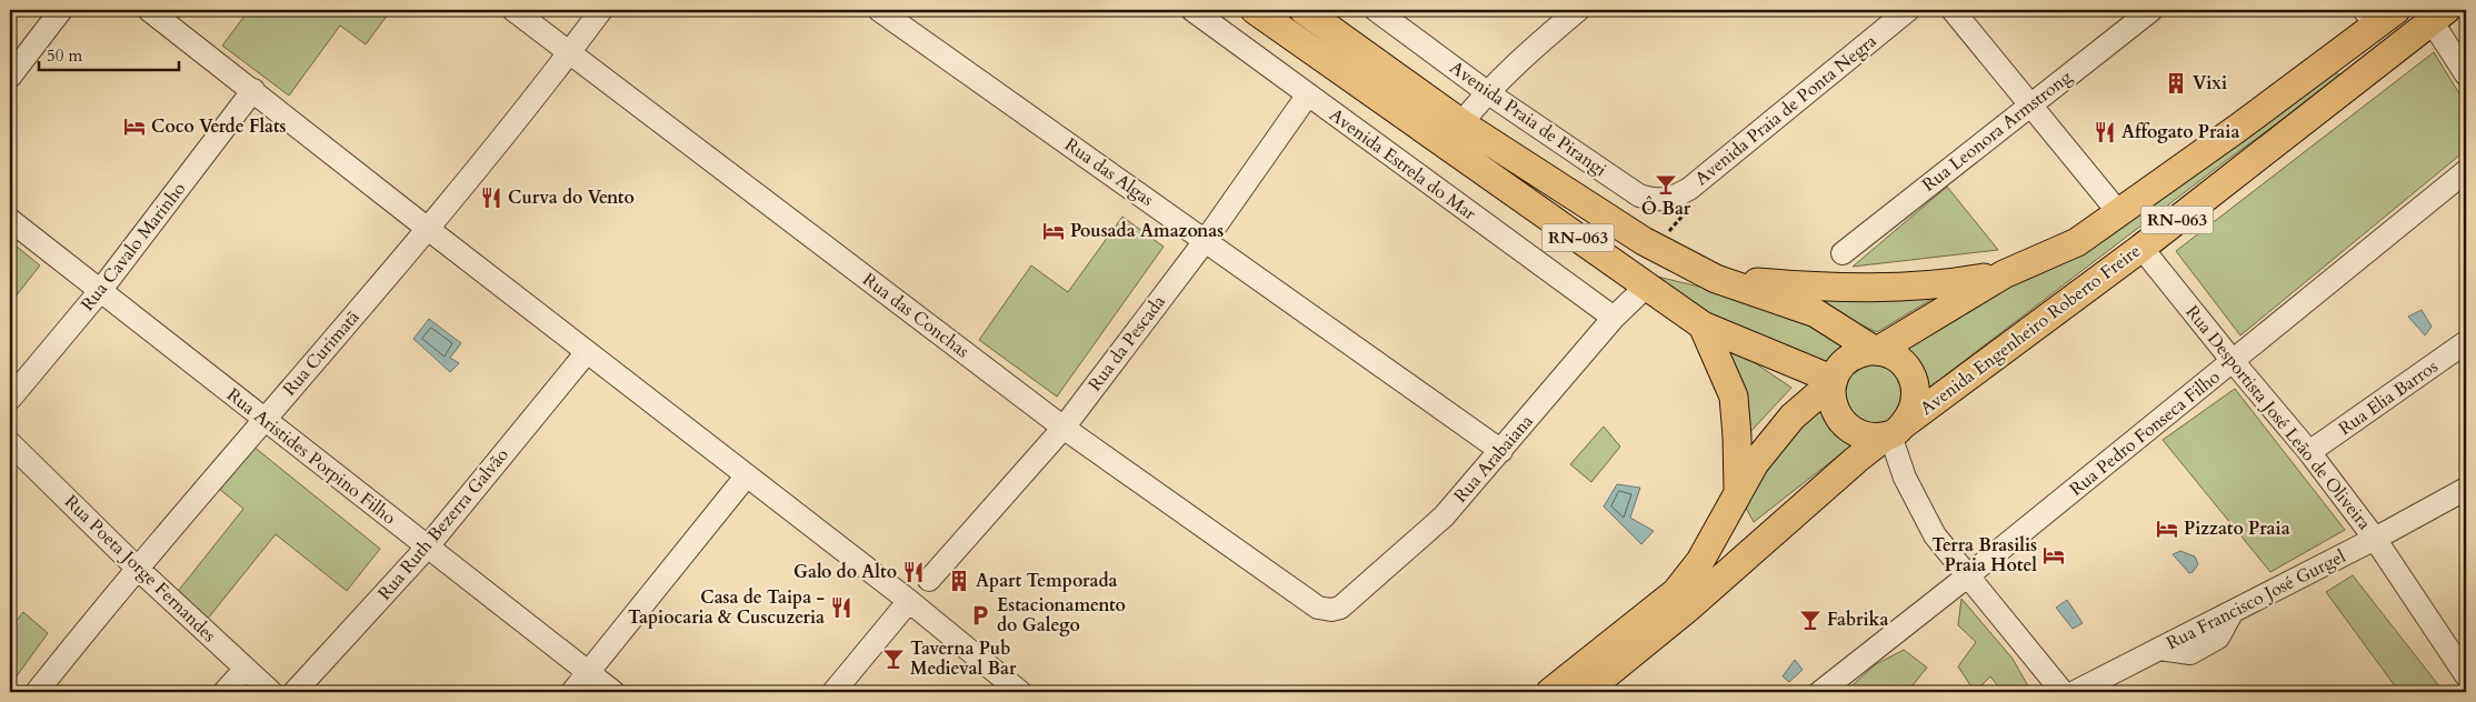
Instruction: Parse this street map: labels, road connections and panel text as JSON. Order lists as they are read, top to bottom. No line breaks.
{"streets":{"main road":["RN-063","Avenida Engenheiro Roberto Freire"],"street":["Avenida Praia de Ponta Negra","Avenida Praia de Pirangi","Rua Leonora Armstrong","Avenida Estrela do Mar","Rua das Algas","Rua Cavalo Marinho","Rua das Conchas","Rua da Pescada","Rua Curimatã","Rua Elia Barros","Rua Desportista José Leão de Oliveira","Rua Pedro Fonseca Filho","Rua Aristides Porpino Filho","Rua Arabaiana","Rua Ruth Bezerra Galvão","Rua Poeta Jorge Fernandes","Rua Francisco José Gurgel"]},"crossings":[["Avenida Praia de Ponta Negra","Avenida Praia de Pirangi"],["Avenida Estrela do Mar","Rua da Pescada"],["Avenida Estrela do Mar","Rua Arabaiana"],["Rua das Algas","Rua da Pescada"],["Rua das Algas","Rua Arabaiana"],["RN-063","Avenida Engenheiro Roberto Freire"],["RN-063","Rua Arabaiana"],["Rua Cavalo Marinho","Rua Aristides Porpino Filho"],["Rua das Conchas","Rua da Pescada"],["Rua das Conchas","Rua Curimatã"],["Rua das Conchas","Rua Arabaiana"],["Avenida Engenheiro Roberto Freire","Rua Desportista José Leão de Oliveira"],["Rua Curimatã","Rua Aristides Porpino Filho"],["Rua Curimatã","Rua Poeta Jorge Fernandes"],["Rua Elia Barros","Rua Desportista José Leão de Oliveira"],["Rua Desportista José Leão de Oliveira","Rua Pedro Fonseca Filho"],["Rua Desportista José Leão de Oliveira","Rua Francisco José Gurgel"],["Rua Aristides Porpino Filho","Rua Ruth Bezerra Galvão"]],"places":{"building":["Vixi","Apart Temporada"],"hotel":["Coco Verde Flats","Pousada Amazonas","Pizzato Praia","Terra Brasilis Praia Hotel"],"restaurant":["Affogato Praia","Curva do Vento","Galo do Alto","Casa de Taipa - Tapiocaria & Cuscuzeria"],"bar":["Ô Bar","Fabrika","Taverna Pub Medieval Bar"],"parking":["Estacionamento do Galego"]},"scale_bar":"50 m"}
